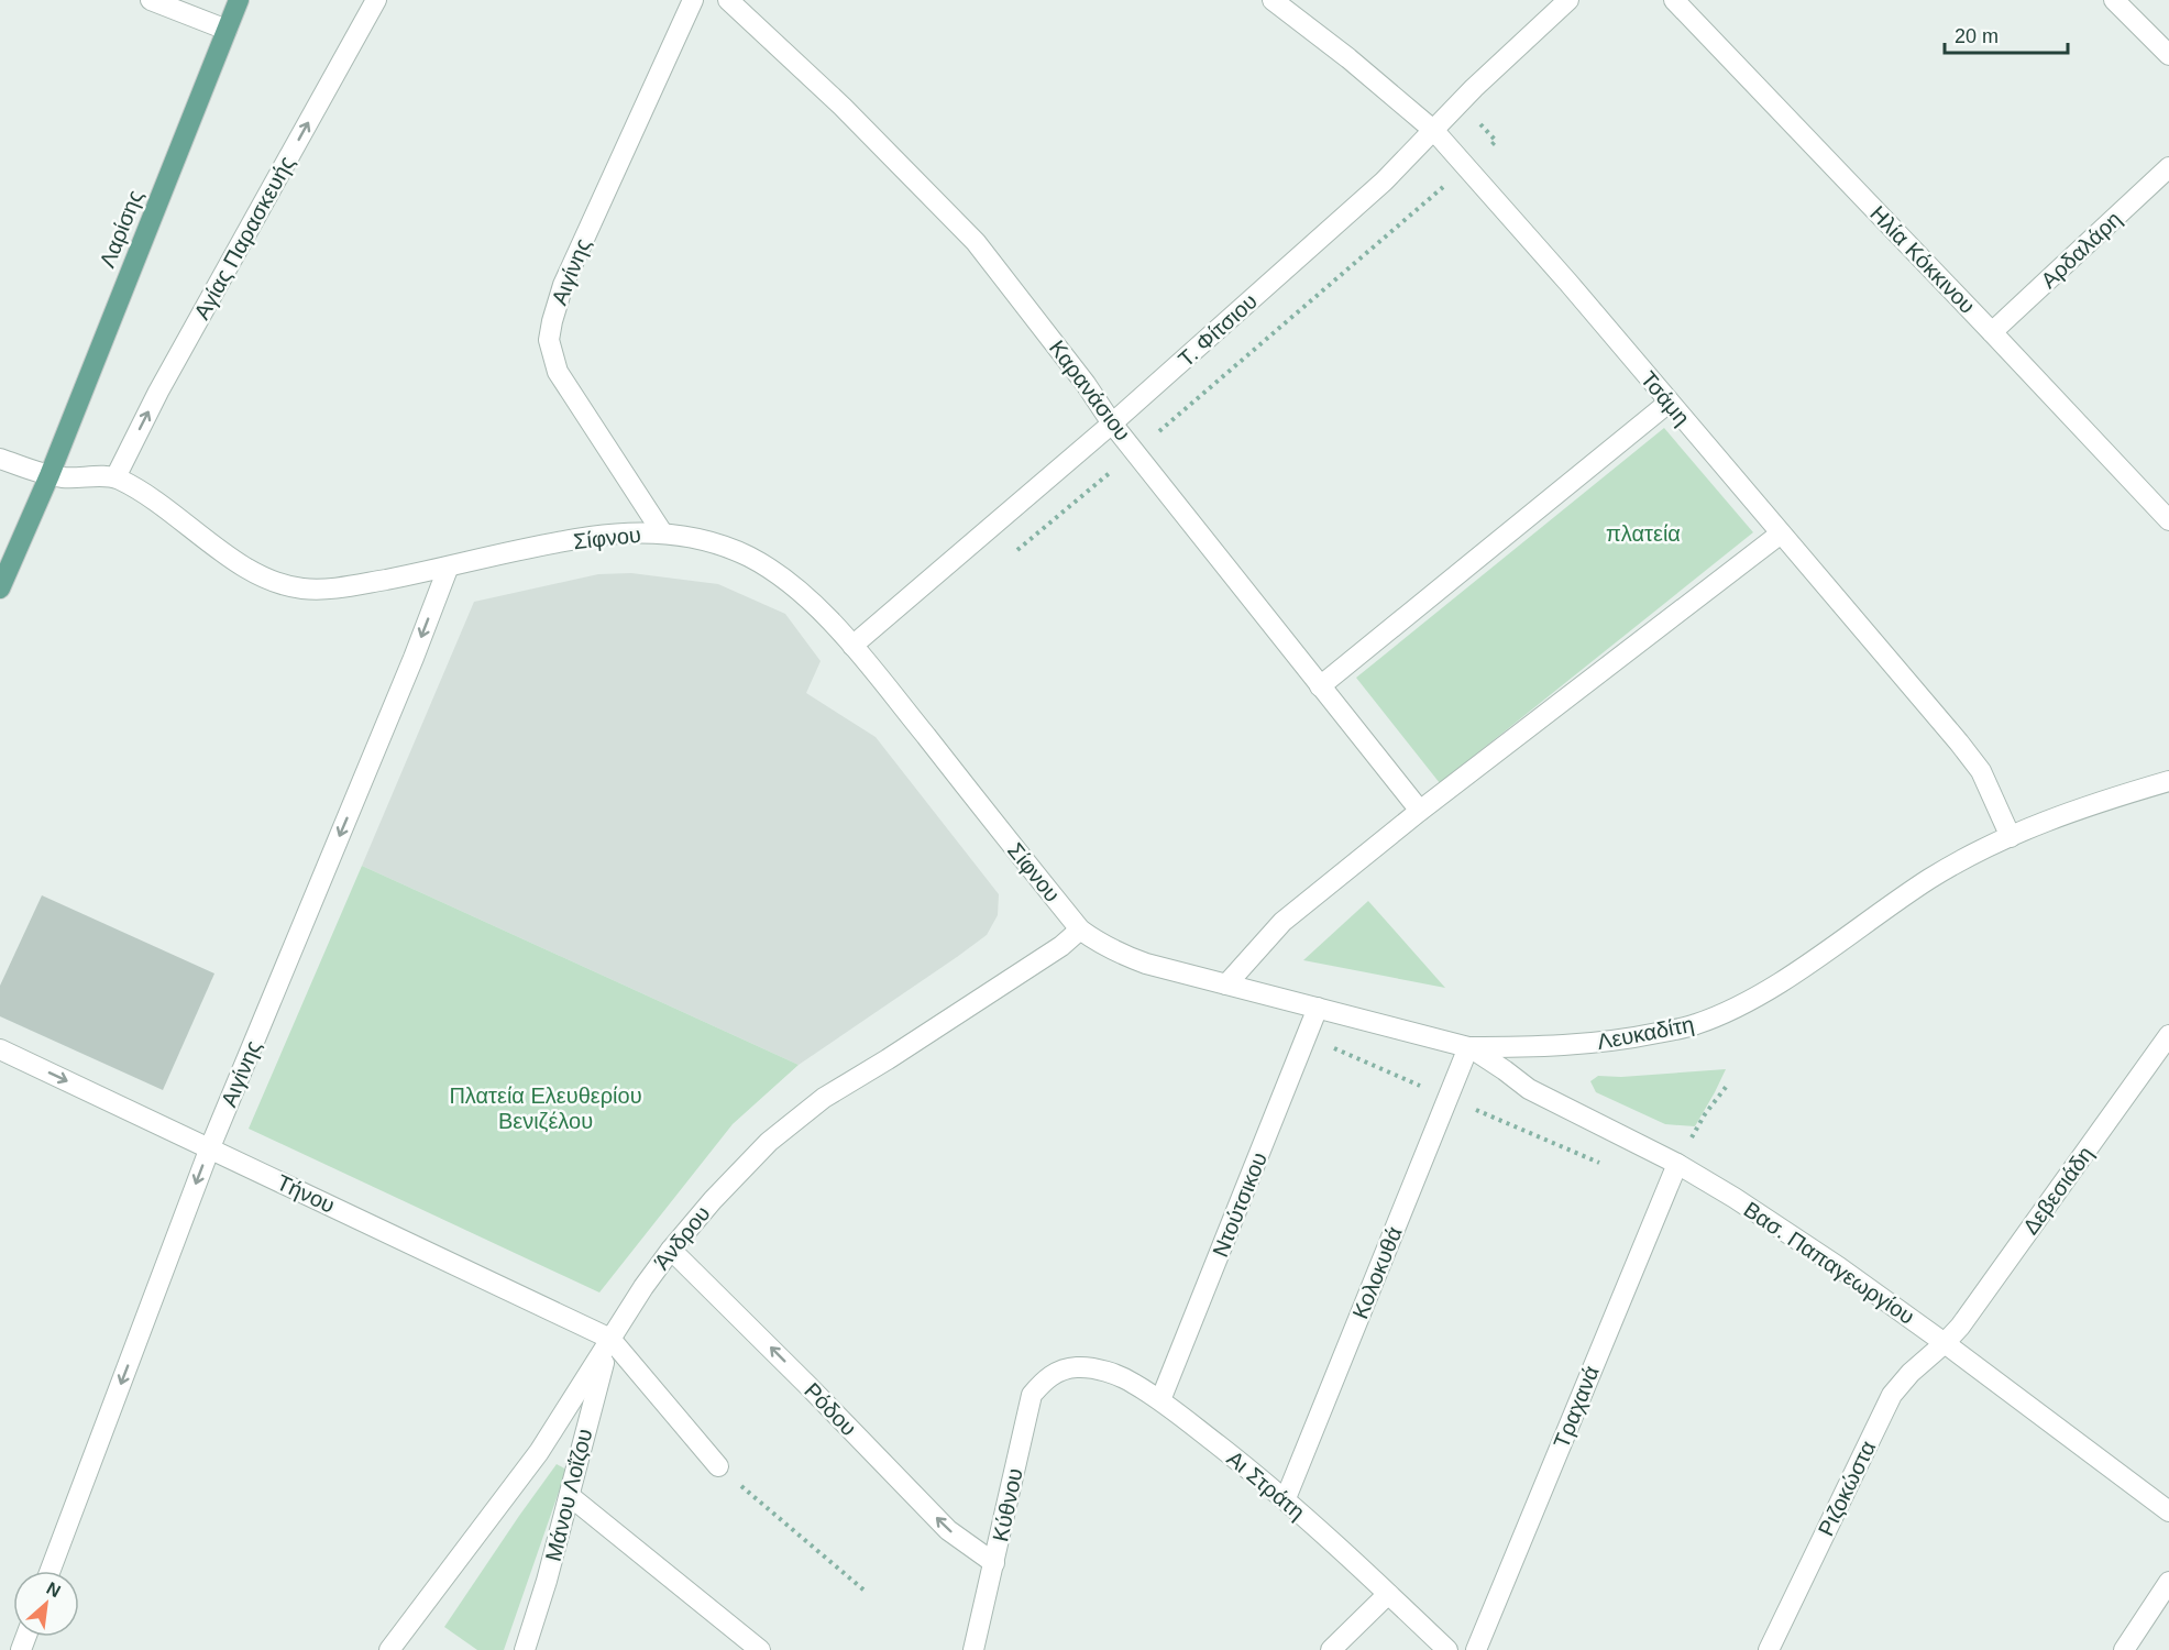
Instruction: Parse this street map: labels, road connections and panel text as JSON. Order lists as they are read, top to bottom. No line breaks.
{"streets":{"main road":["Λαρίσης"],"street":["Αγίας Παρασκευής","Αρδαλάρη","Ηλία Κόκκινου","Αιγίνης","Τ. Φίτσιου","Καρανάσιου","Τσάμη","Σίφνου","Λευκαδίτη","Δεβεσιάδη","Τήνου","Ντούτσικου","Άνδρου","Βασ. Παπαγεωργίου","Κολοκυθά","Τραχανά","Ρόδου","Αι Στράτη","Ριζοκώστα","Μάνου Λοΐζου","Κύθνου"]},"crossings":[["Λαρίσης","Σίφνου"],["Αγίας Παρασκευής","Σίφνου"],["Αρδαλάρη","Ηλία Κόκκινου"],["Αιγίνης","Σίφνου"],["Αιγίνης","Τήνου"],["Τ. Φίτσιου","Καρανάσιου"],["Τ. Φίτσιου","Τσάμη"],["Τ. Φίτσιου","Σίφνου"],["Τσάμη","Λευκαδίτη"],["Σίφνου","Λευκαδίτη"],["Σίφνου","Άνδρου"],["Λευκαδίτη","Ντούτσικου"],["Λευκαδίτη","Άνδρου"],["Λευκαδίτη","Βασ. Παπαγεωργίου"],["Λευκαδίτη","Κολοκυθά"],["Δεβεσιάδη","Βασ. Παπαγεωργίου"],["Δεβεσιάδη","Ριζοκώστα"],["Τήνου","Άνδρου"],["Τήνου","Μάνου Λοΐζου"],["Ντούτσικου","Αι Στράτη"],["Άνδρου","Ρόδου"],["Άνδρου","Μάνου Λοΐζου"],["Βασ. Παπαγεωργίου","Κολοκυθά"],["Βασ. Παπαγεωργίου","Τραχανά"],["Βασ. Παπαγεωργίου","Ριζοκώστα"],["Κολοκυθά","Αι Στράτη"],["Ρόδου","Κύθνου"],["Αι Στράτη","Κύθνου"]],"one_way":["Αγίας Παρασκευής","Αιγίνης"],"parks":["πλατεία","Πλατεία Ελευθερίου Βενιζέλου"],"scale_bar":"20 m","north":"top right"}
